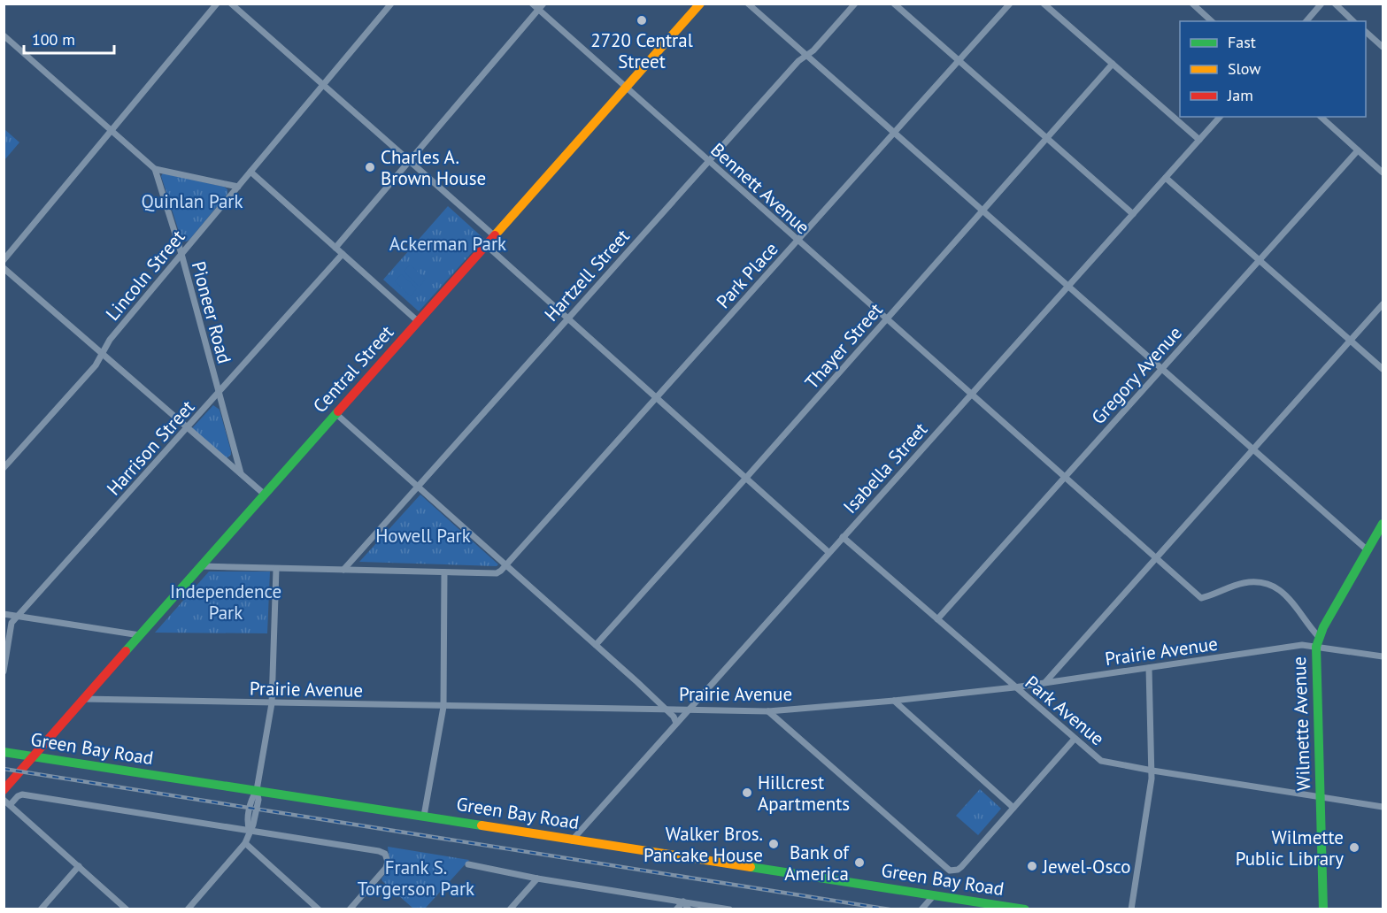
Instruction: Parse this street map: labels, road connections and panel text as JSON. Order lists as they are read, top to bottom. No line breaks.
{"streets":{"main road":["Central Street","Wilmette Avenue","Green Bay Road"],"street":["Bennett Avenue","Lincoln Street","Hartzell Street","Park Place","Pioneer Road","Thayer Street","Gregory Avenue","Harrison Street","Isabella Street","Prairie Avenue","Park Avenue"]},"crossings":[["Bennett Avenue","Hartzell Street"],["Bennett Avenue","Park Place"],["Bennett Avenue","Thayer Street"],["Bennett Avenue","Central Street"],["Bennett Avenue","Gregory Avenue"],["Bennett Avenue","Isabella Street"],["Bennett Avenue","Prairie Avenue"],["Bennett Avenue","Wilmette Avenue"],["Lincoln Street","Pioneer Road"],["Pioneer Road","Harrison Street"],["Central Street","Prairie Avenue"],["Central Street","Green Bay Road"],["Gregory Avenue","Park Avenue"],["Isabella Street","Prairie Avenue"],["Isabella Street","Park Avenue"],["Isabella Street","Green Bay Road"],["Prairie Avenue","Park Avenue"],["Prairie Avenue","Wilmette Avenue"],["Park Avenue","Wilmette Avenue"]],"parks":["Quinlan Park","Ackerman Park","Howell Park","Independence Park","Frank S. Torgerson Park"],"places":["2720 Central Street","Charles A. Brown House","Hillcrest Apartments","Walker Bros. Pancake House","Wilmette Public Library","Bank of America","Jewel-Osco"],"legend":["Fast","Slow","Jam"],"scale_bar":"100 m"}
